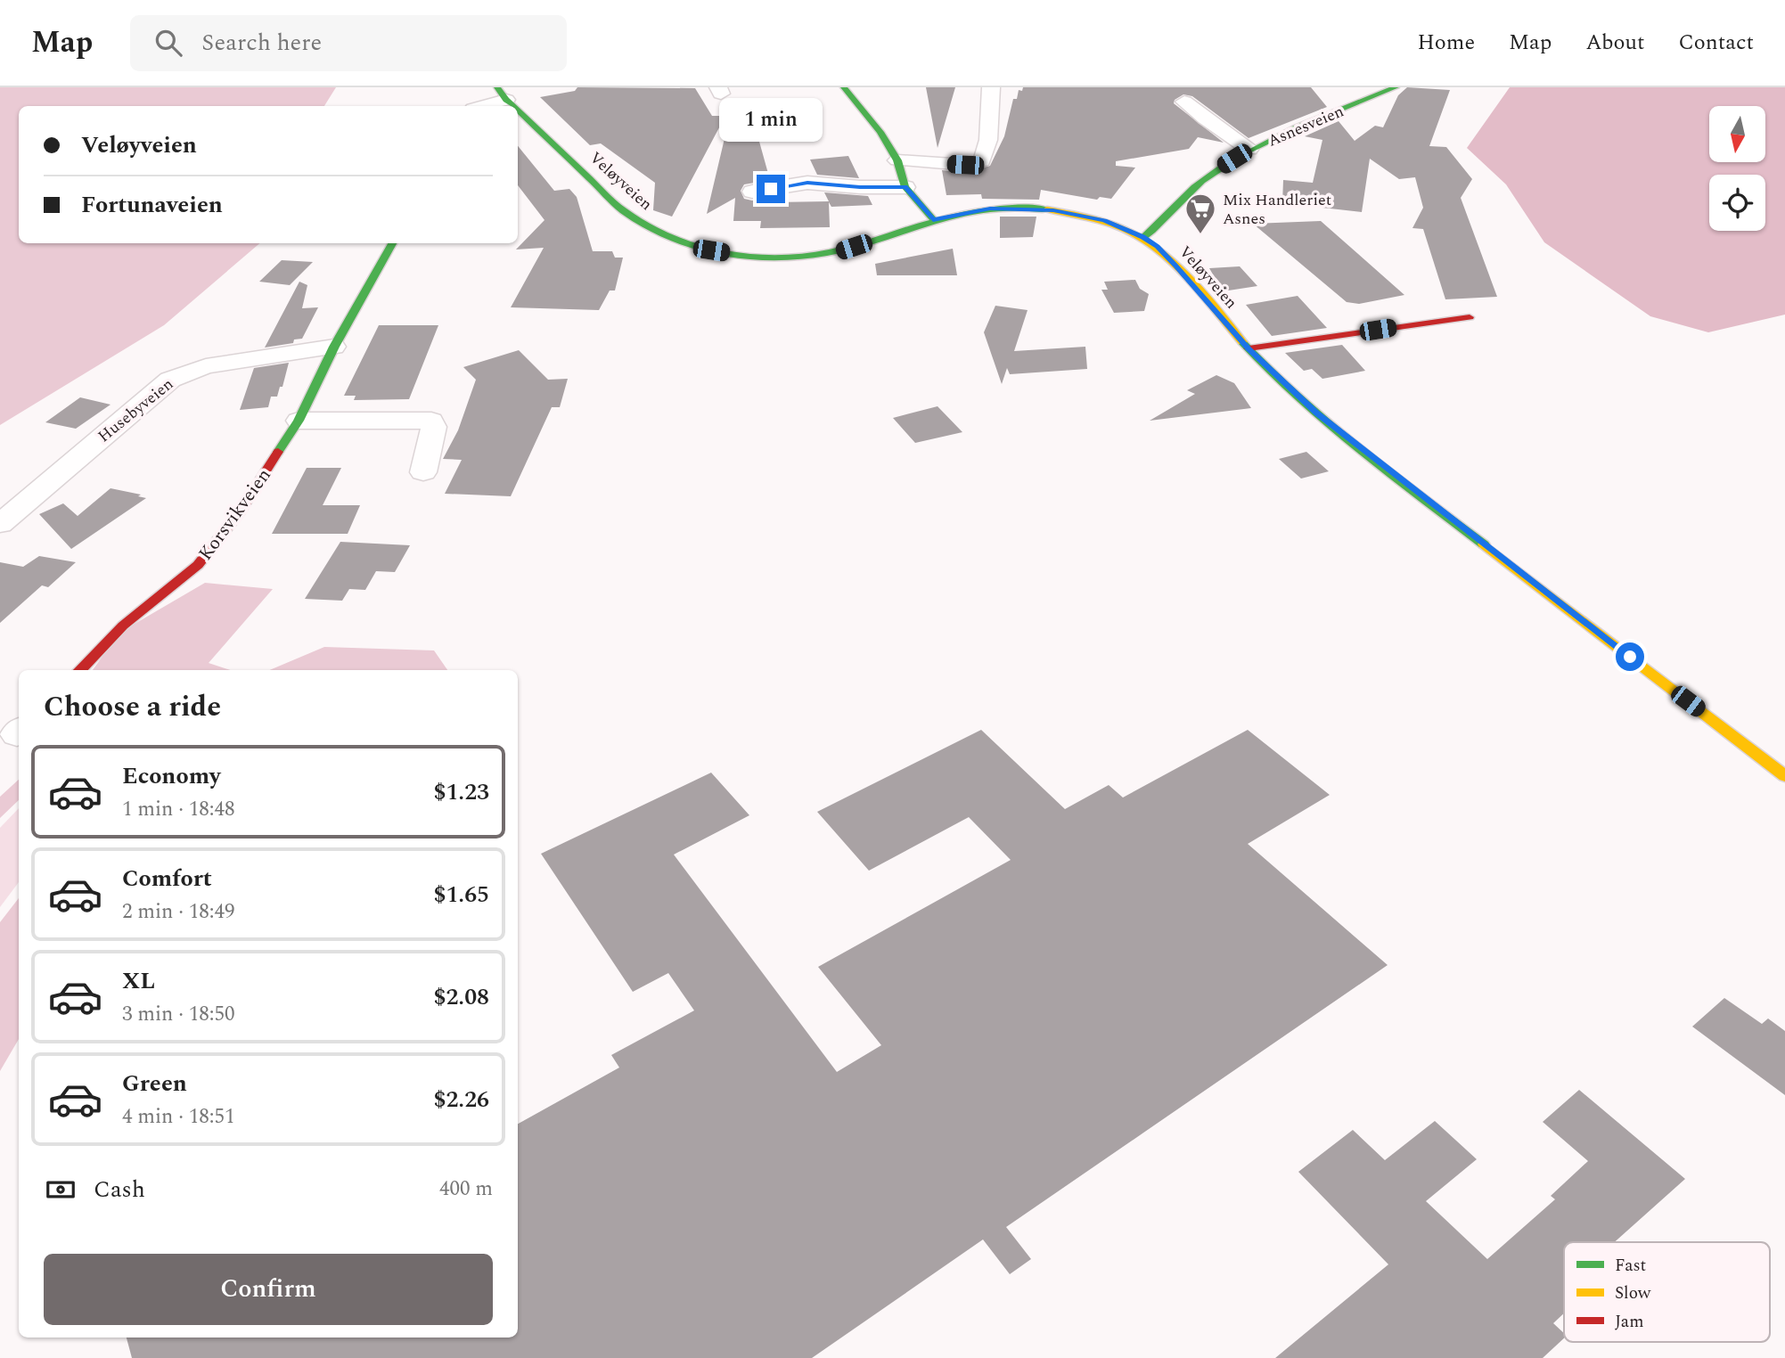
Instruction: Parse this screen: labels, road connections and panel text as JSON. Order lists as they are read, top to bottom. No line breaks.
{"streets":{"street":["Asnesveien","Veløyveien","Husebyveien","Korsvikveien"]},"crossings":[["Asnesveien","Veløyveien"],["Husebyveien","Korsvikveien"]],"places":{"supermarket":["Mix Handleriet Asnes"]},"legend":["Fast","Slow","Jam"],"north":"bottom","page":{"header":"Map","search":"Search here","nav":["Home","Map","About","Contact"],"bubble":"1 min","banner":["Veløyveien","Fortunaveien"],"heading":"Choose a ride","list":[{"name":"Economy","note":"1 min · 18:48","value":"$1.23"},{"name":"Comfort","note":"2 min · 18:49","value":"$1.65"},{"name":"XL","note":"3 min · 18:50","value":"$2.08"},{"name":"Green","note":"4 min · 18:51","value":"$2.26"}],"pay":["Cash","400 m"],"buttons":"Confirm"}}
